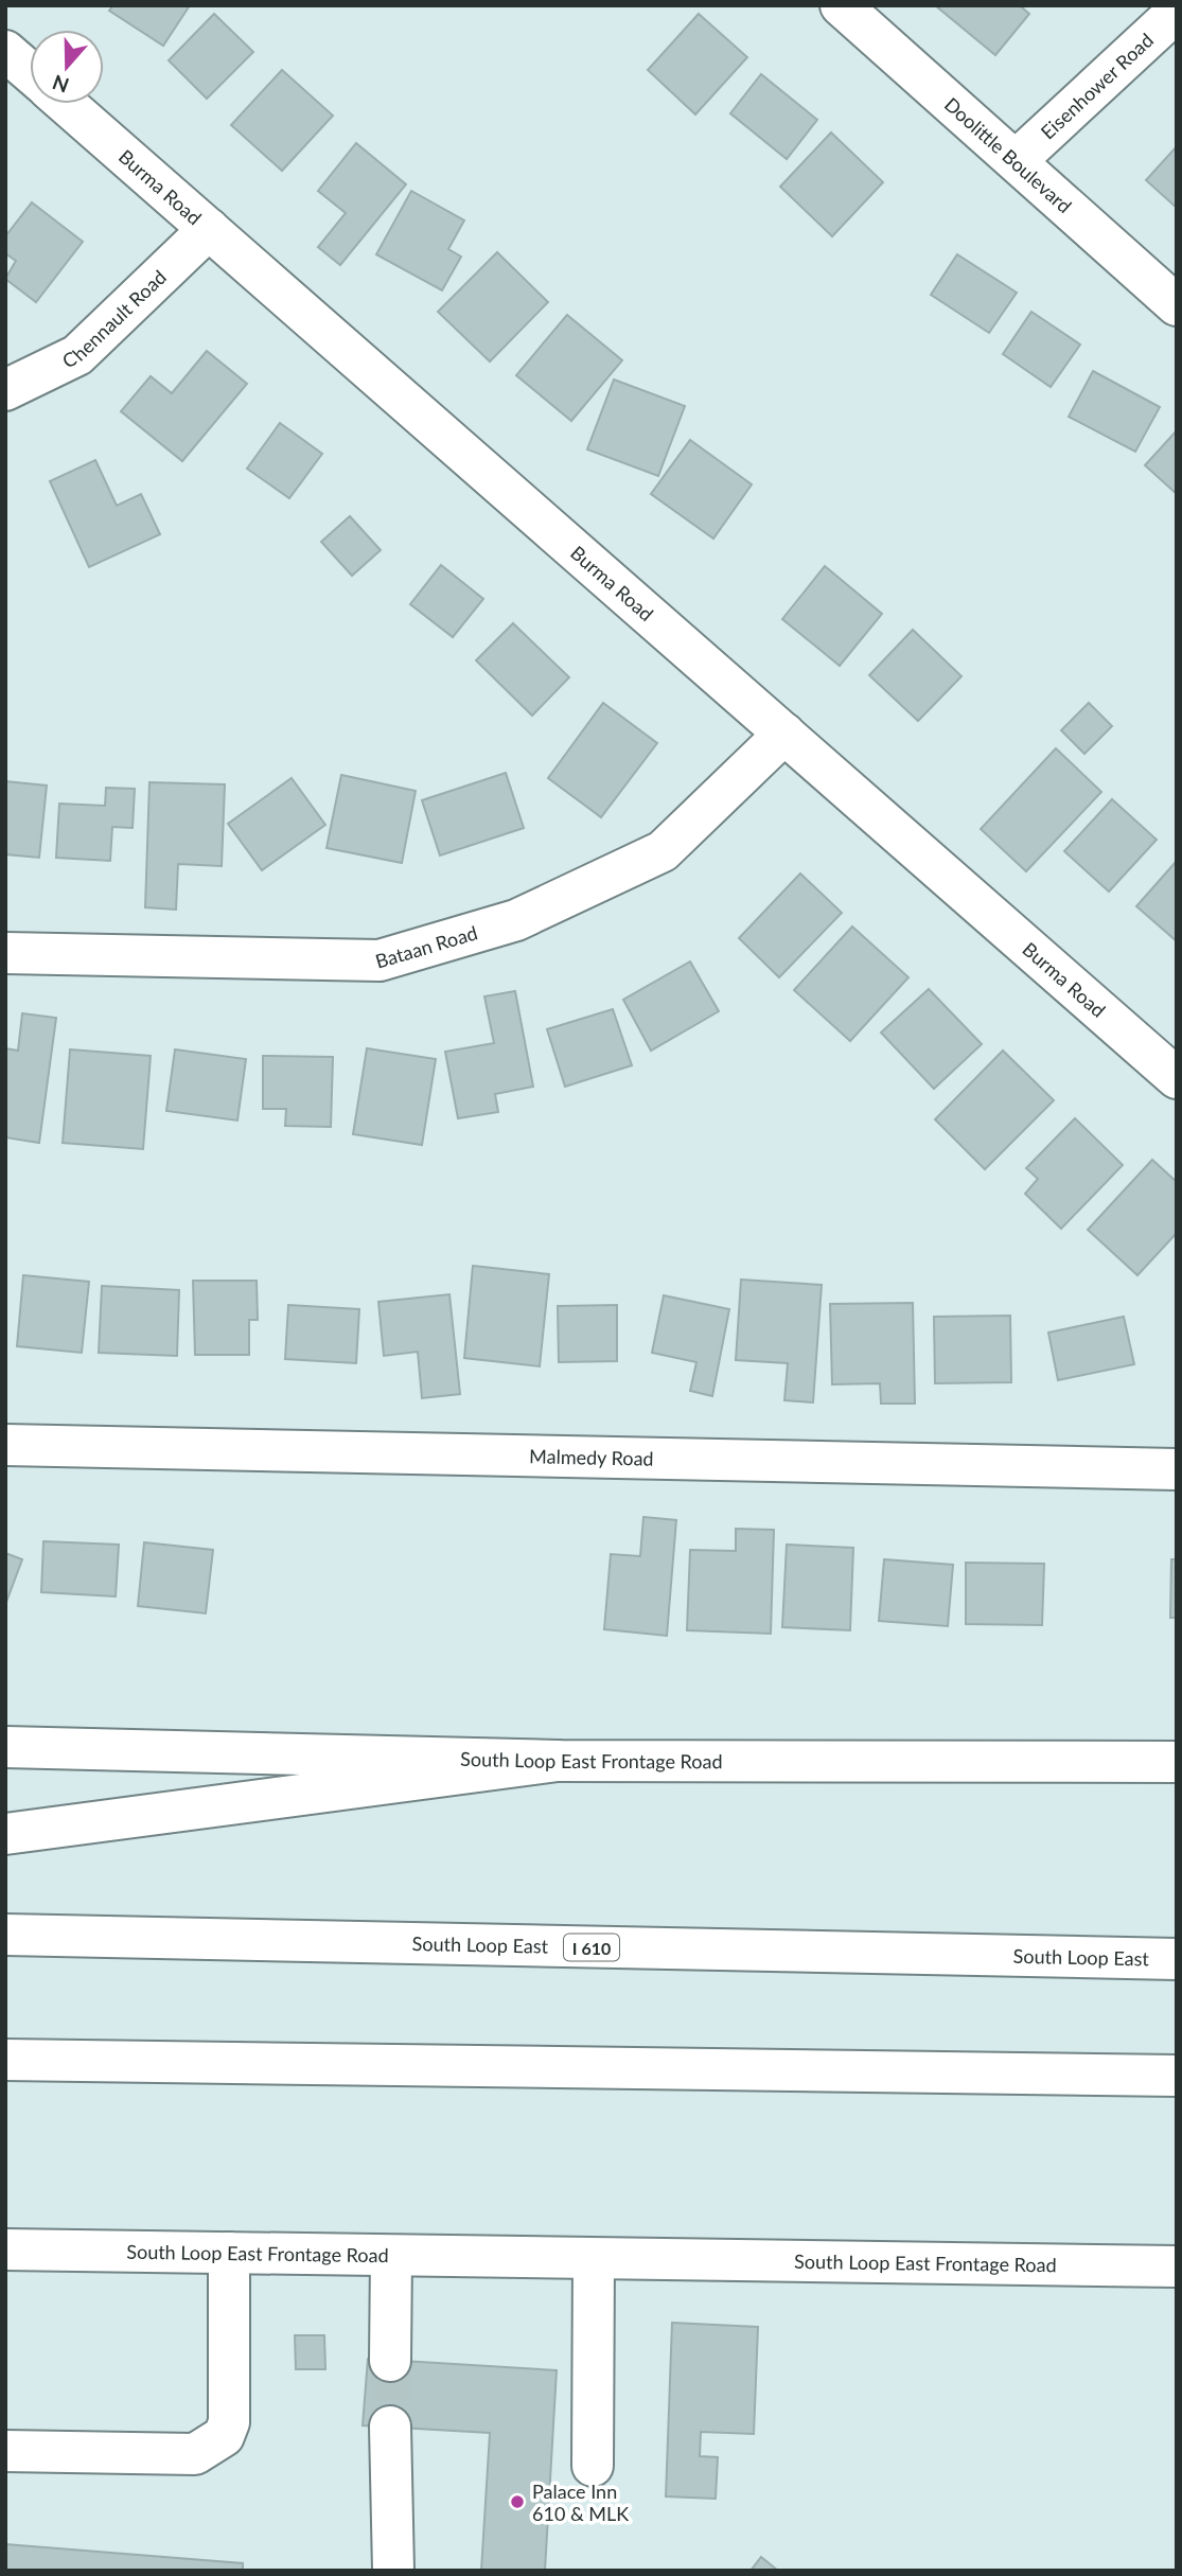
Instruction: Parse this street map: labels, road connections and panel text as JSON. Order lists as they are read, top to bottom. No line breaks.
{"streets":{"main road":["Eisenhower Road","Doolittle Boulevard","Burma Road","Chennault Road","Bataan Road","Malmedy Road","South Loop East Frontage Road","South Loop East","I 610"]},"crossings":[["Eisenhower Road","Doolittle Boulevard"],["Burma Road","Chennault Road"],["Burma Road","Bataan Road"]],"places":["Palace Inn 610 & MLK"],"north":"bottom"}
